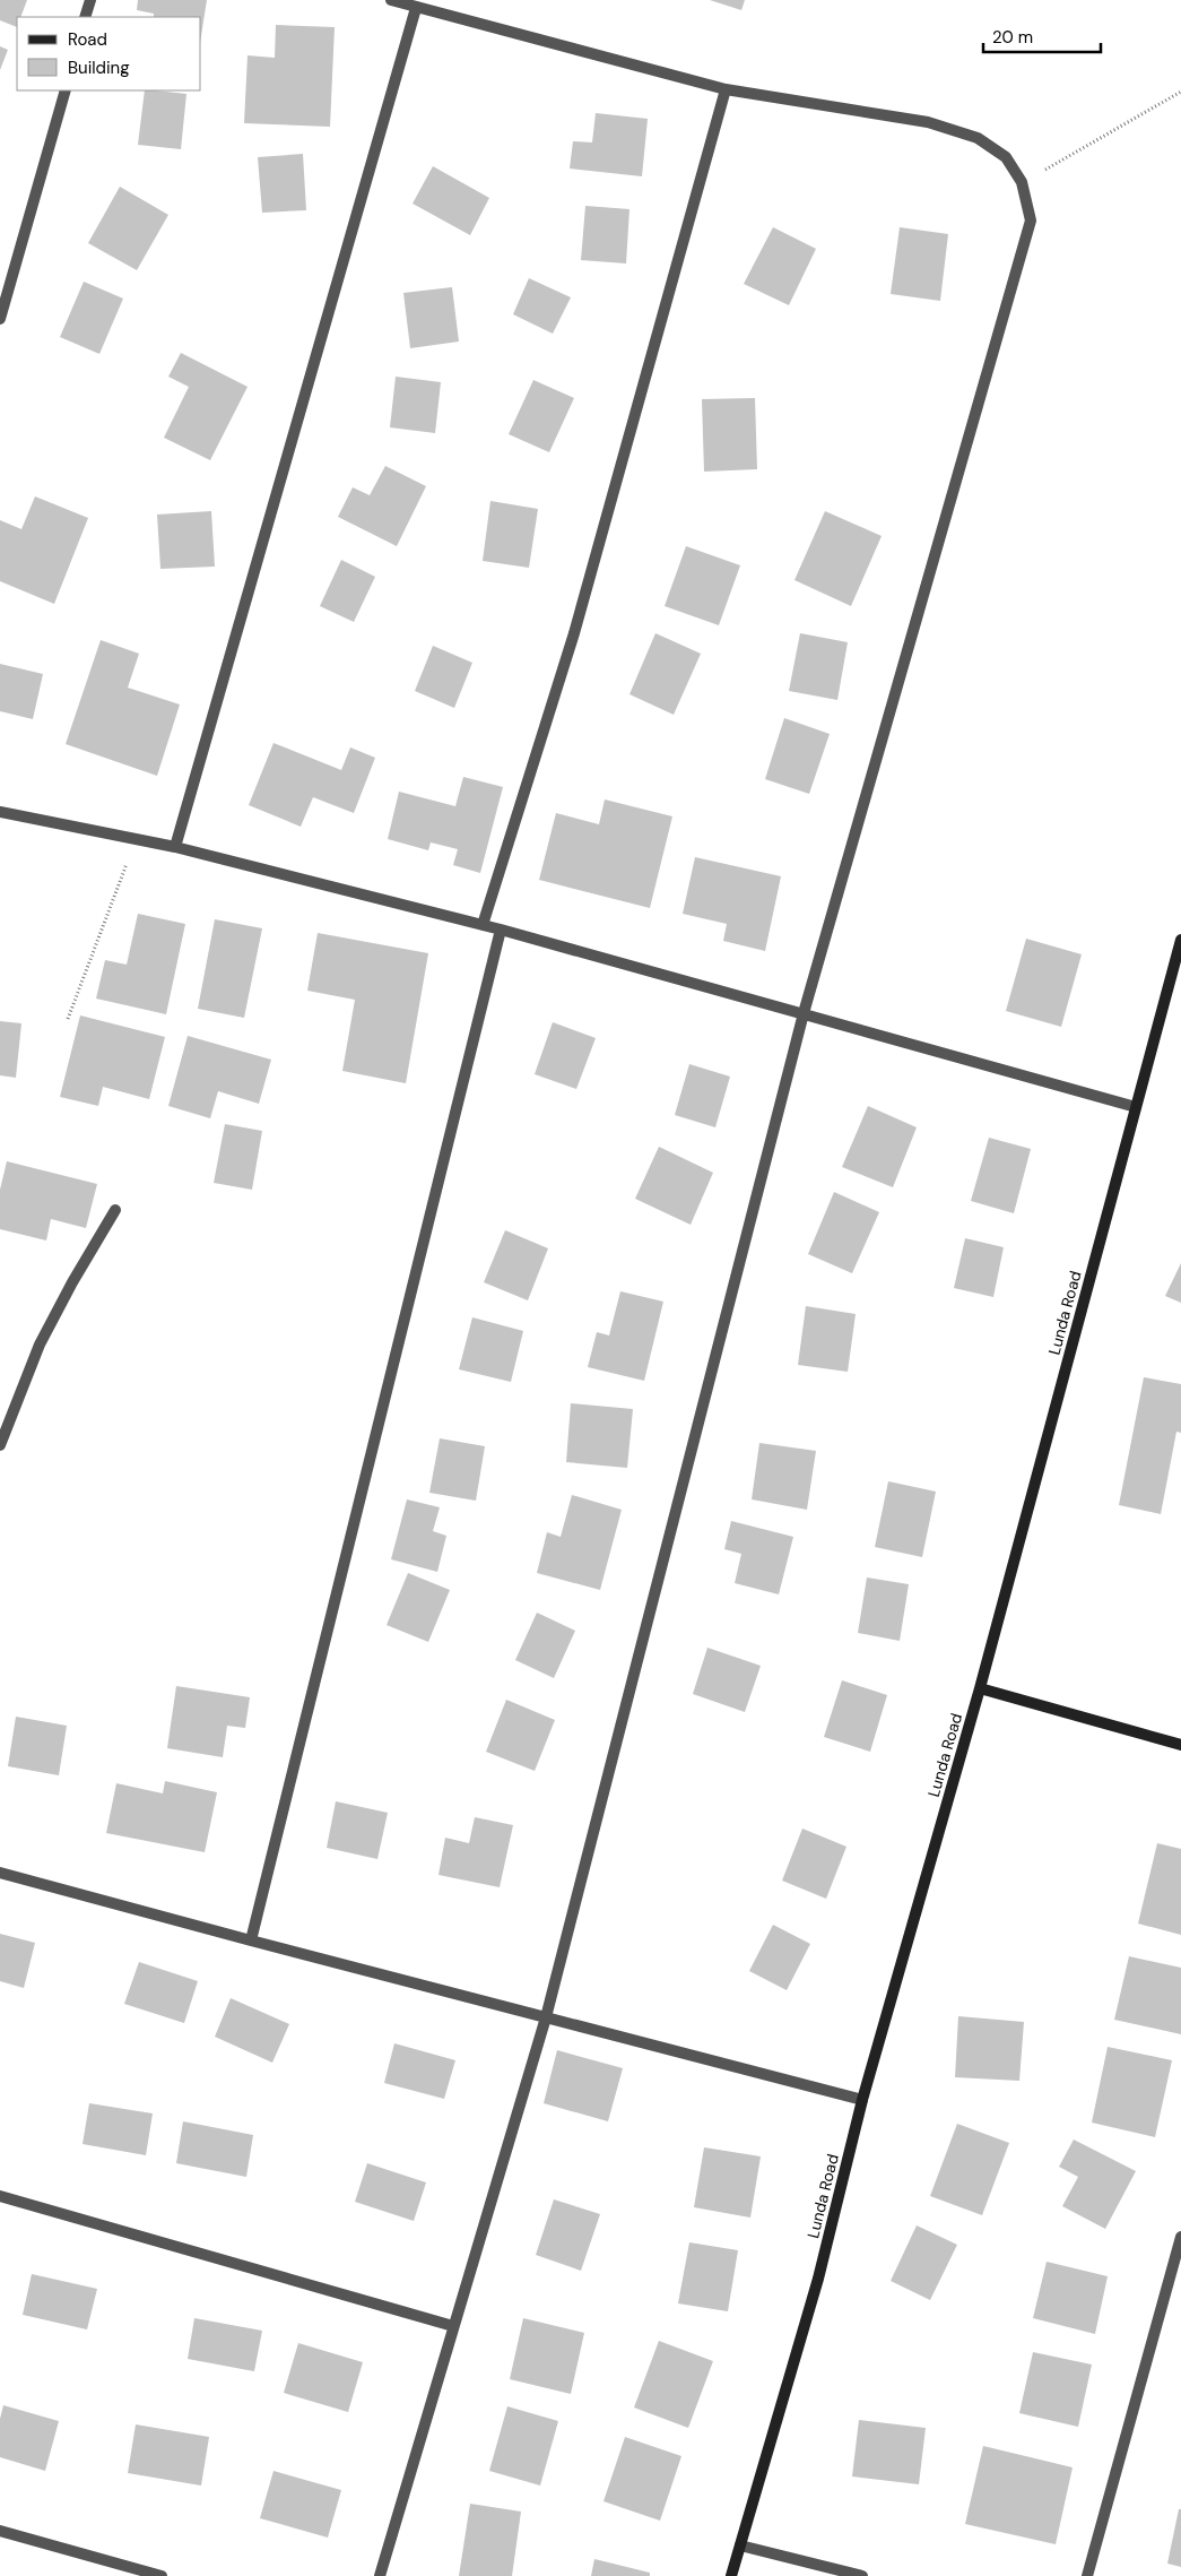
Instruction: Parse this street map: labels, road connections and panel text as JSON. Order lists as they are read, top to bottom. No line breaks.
{"streets":{"street":["Lunda Road"]},"legend":["Road","Building"],"scale_bar":"20 m"}
